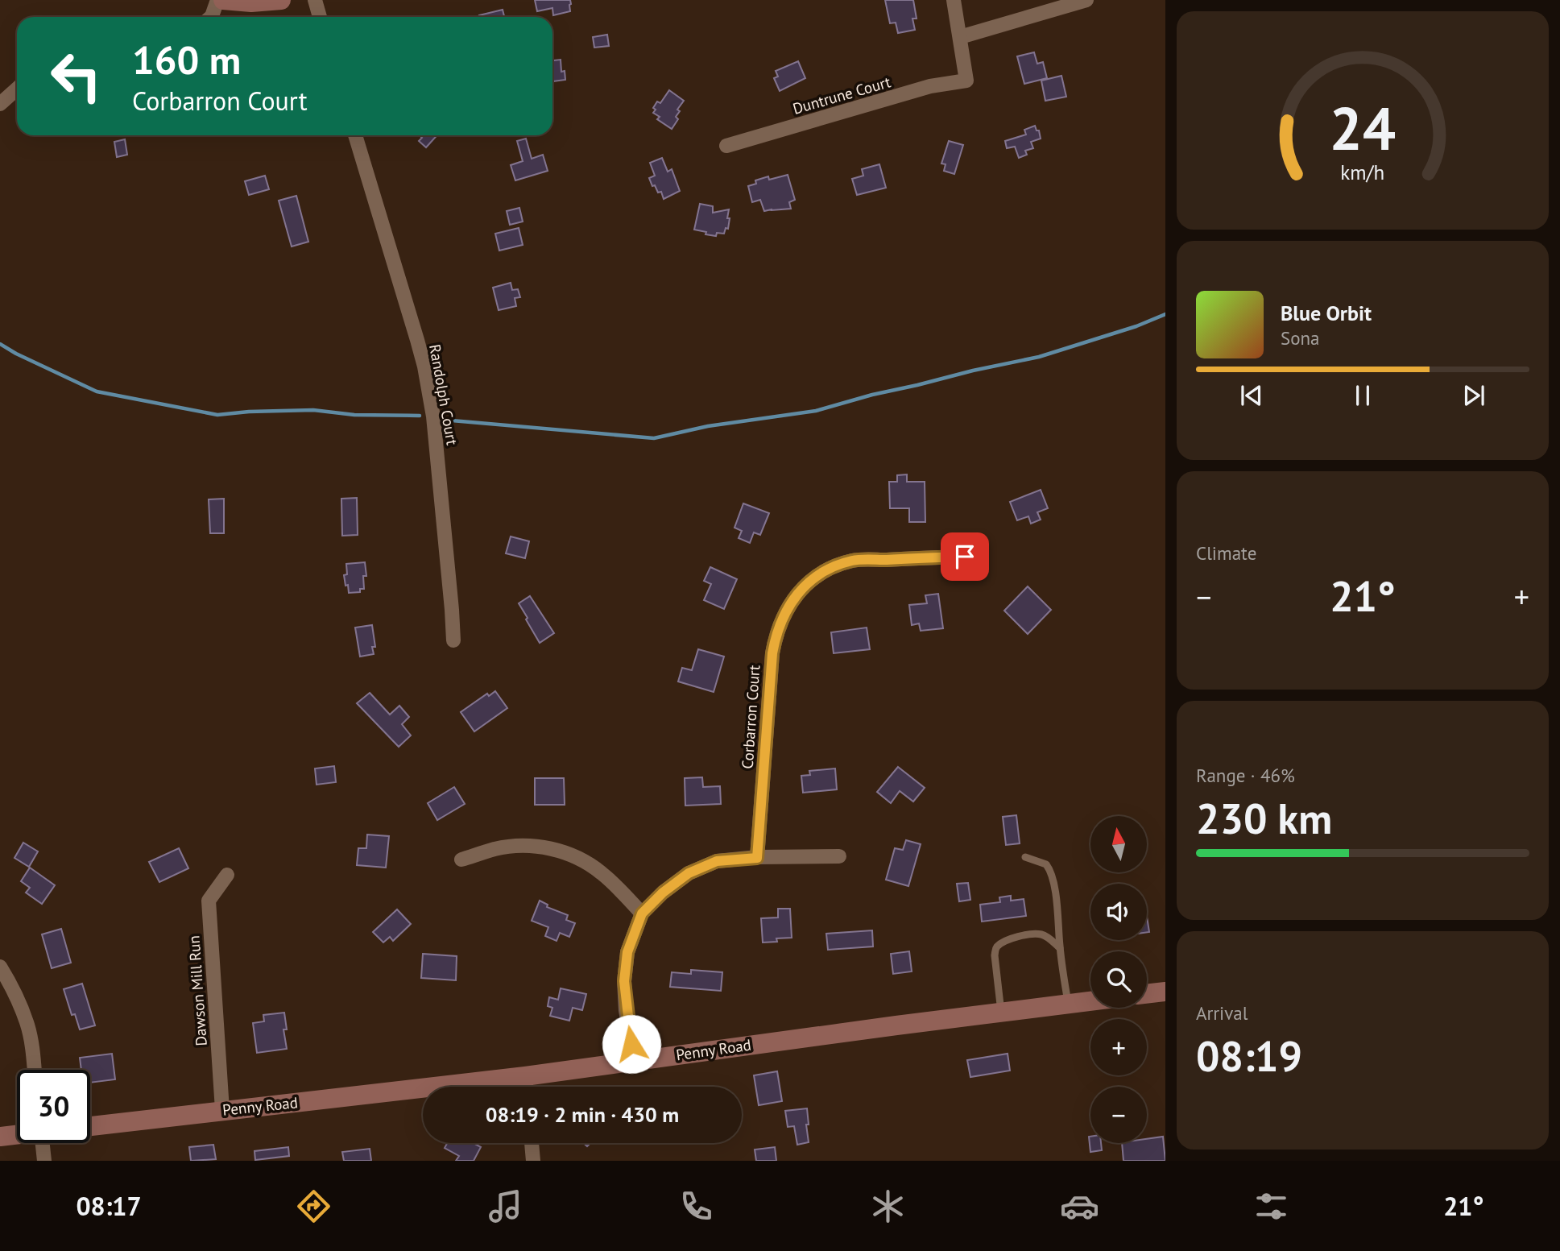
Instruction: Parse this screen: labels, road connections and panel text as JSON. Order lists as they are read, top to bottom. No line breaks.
{"streets":{"street":["Duntrune Court","Randolph Court","Corbarron Court","Dawson Mill Run","Penny Road"]},"crossings":[["Dawson Mill Run","Penny Road"]],"north":"top","page":{"turn":["160 m","Corbarron Court"],"song":["Blue Orbit","Sona"],"tile":["Climate",["Range · 46%","230 km"],["Arrival","08:19"]],"heat":["−","21°","+"],"map_buttons":["+","−"],"limit":"30","trip":"08:19 · 2 min · 430 m","tabs":["08:17","21°"],"gauge":["24","km/h"]}}
